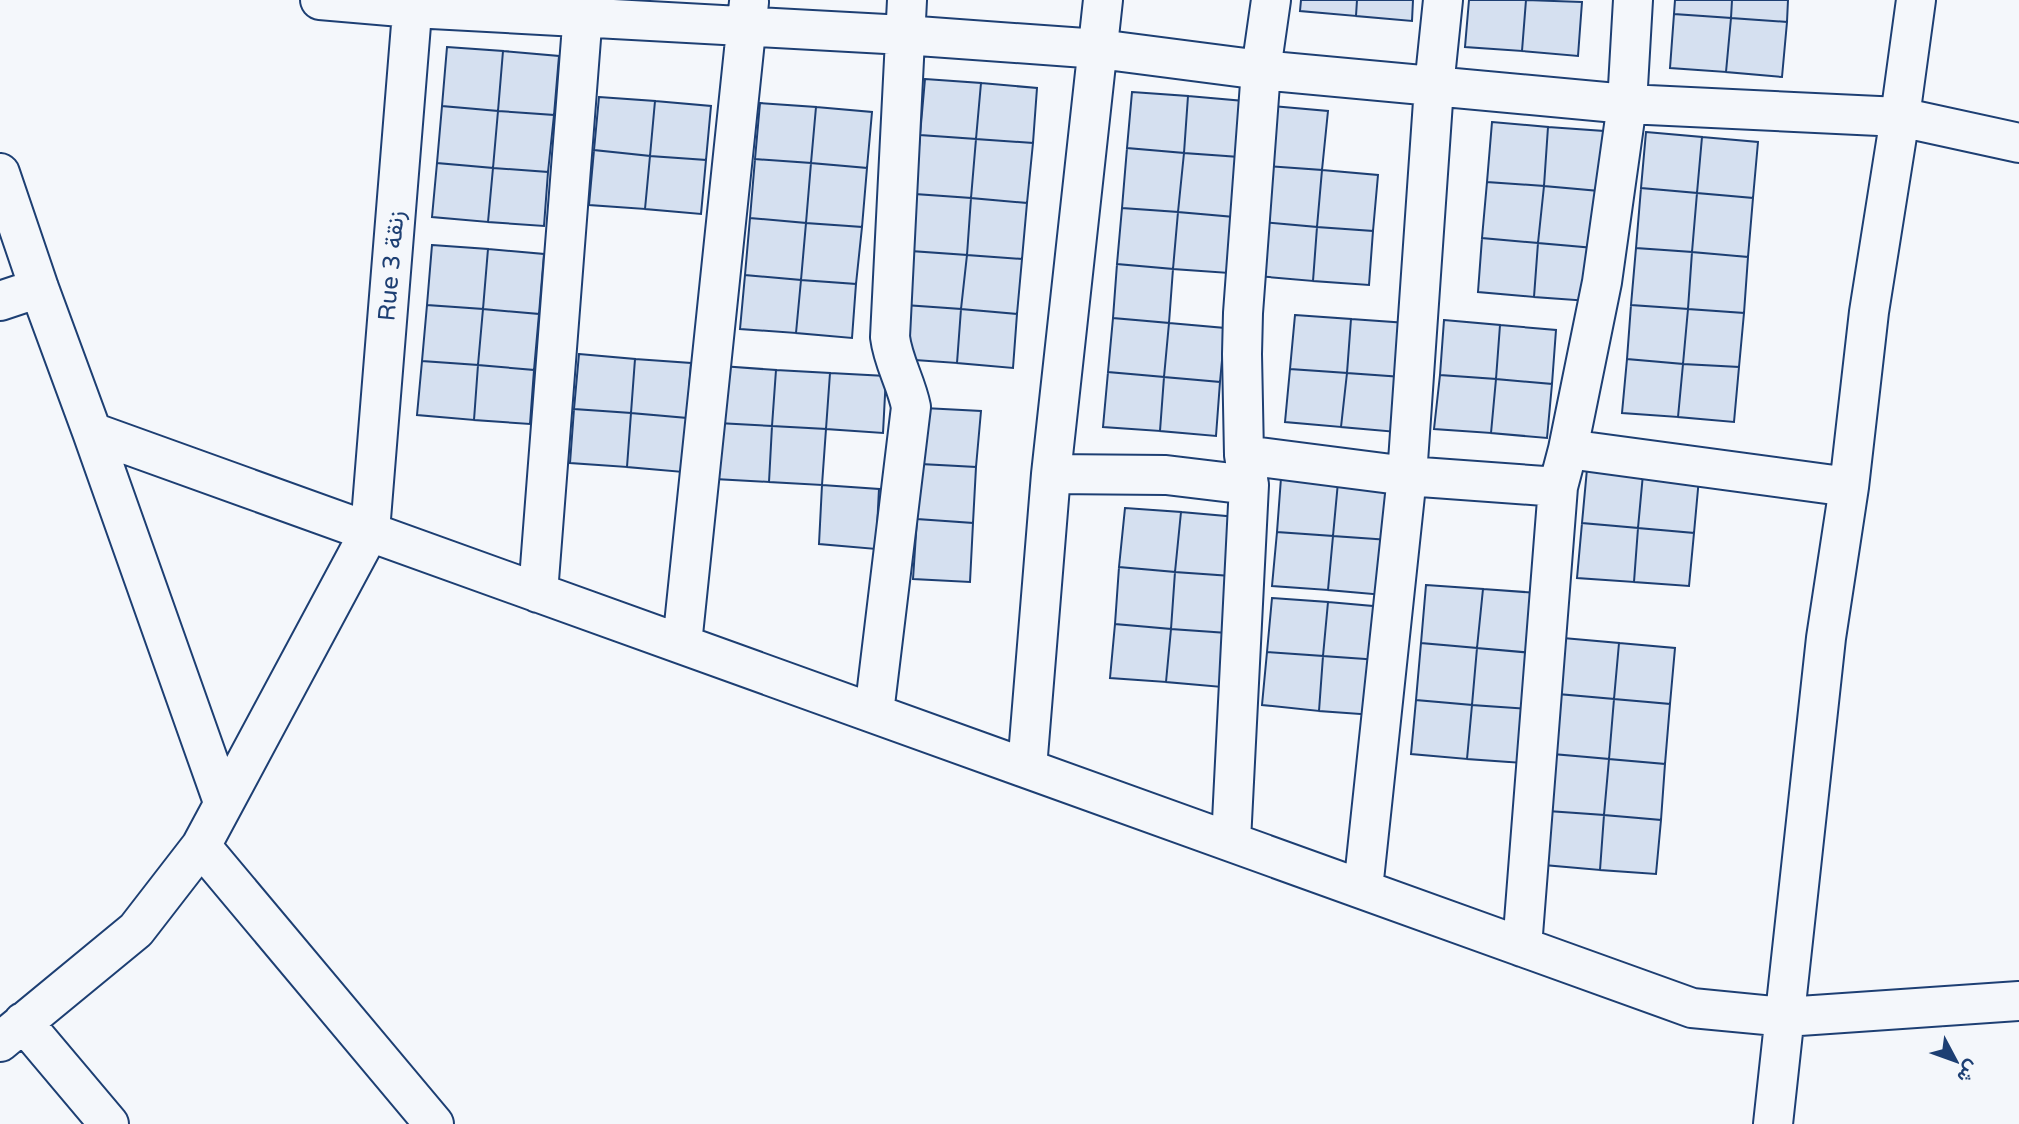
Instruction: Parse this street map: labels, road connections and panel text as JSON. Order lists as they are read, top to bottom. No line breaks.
{"streets":{"street":["Rue 3 زنقة"]},"north":"bottom right"}
